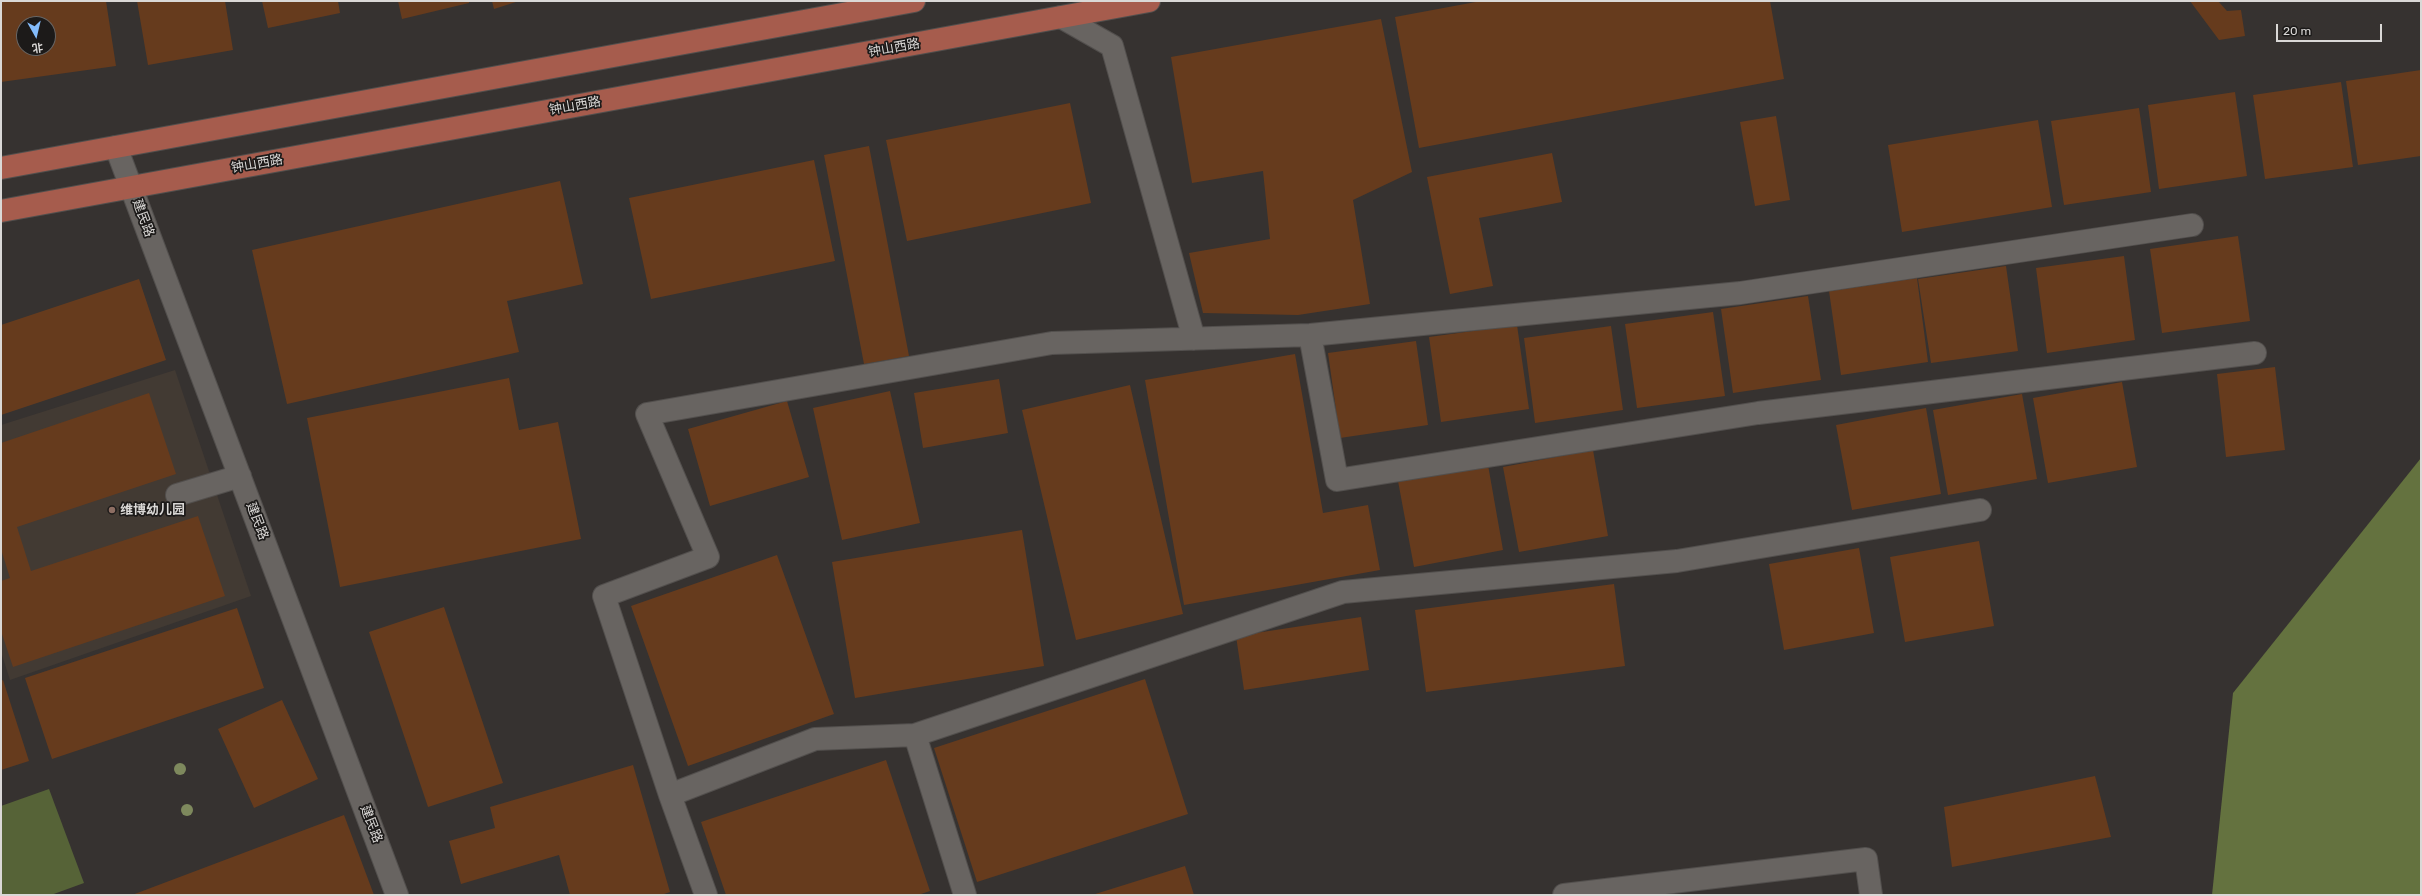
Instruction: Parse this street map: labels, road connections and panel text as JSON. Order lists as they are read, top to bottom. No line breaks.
{"streets":{"main road":["钟山西路"],"street":["建民路"]},"crossings":[["钟山西路","建民路"]],"places":["维博幼儿园"],"scale_bar":"20 m","north":"bottom"}
